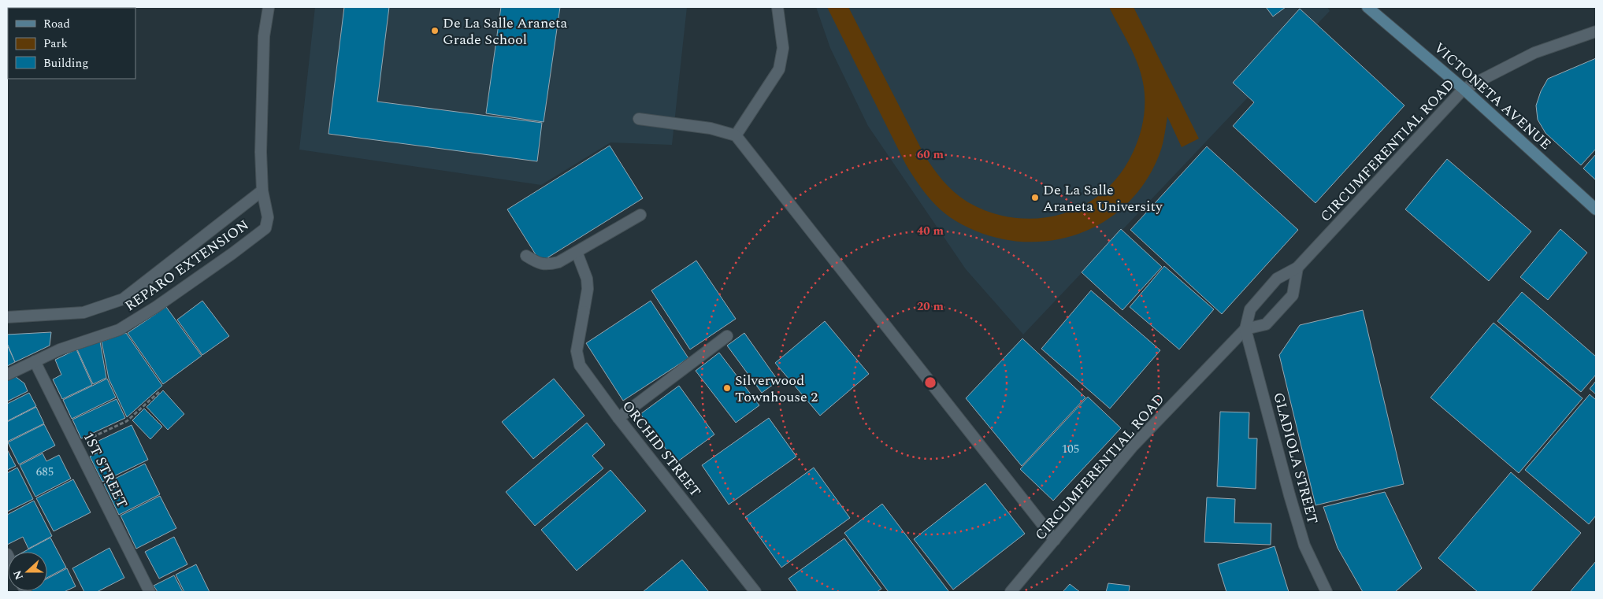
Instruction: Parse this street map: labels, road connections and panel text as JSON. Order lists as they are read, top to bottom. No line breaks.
{"streets":{"main road":["VICTONETA AVENUE"],"street":["CIRCUMFERENTIAL ROAD","REPARO EXTENSION","ORCHID STREET","GLADIOLA STREET","1ST STREET"]},"crossings":[["VICTONETA AVENUE","CIRCUMFERENTIAL ROAD"],["CIRCUMFERENTIAL ROAD","GLADIOLA STREET"],["REPARO EXTENSION","1ST STREET"]],"places":["De La Salle Araneta Grade School","De La Salle Araneta University","Silverwood Townhouse 2"],"house_numbers":["105","685"],"legend":["Road","Park","Building"],"north":"left","rings":["60 m","40 m","20 m"]}
